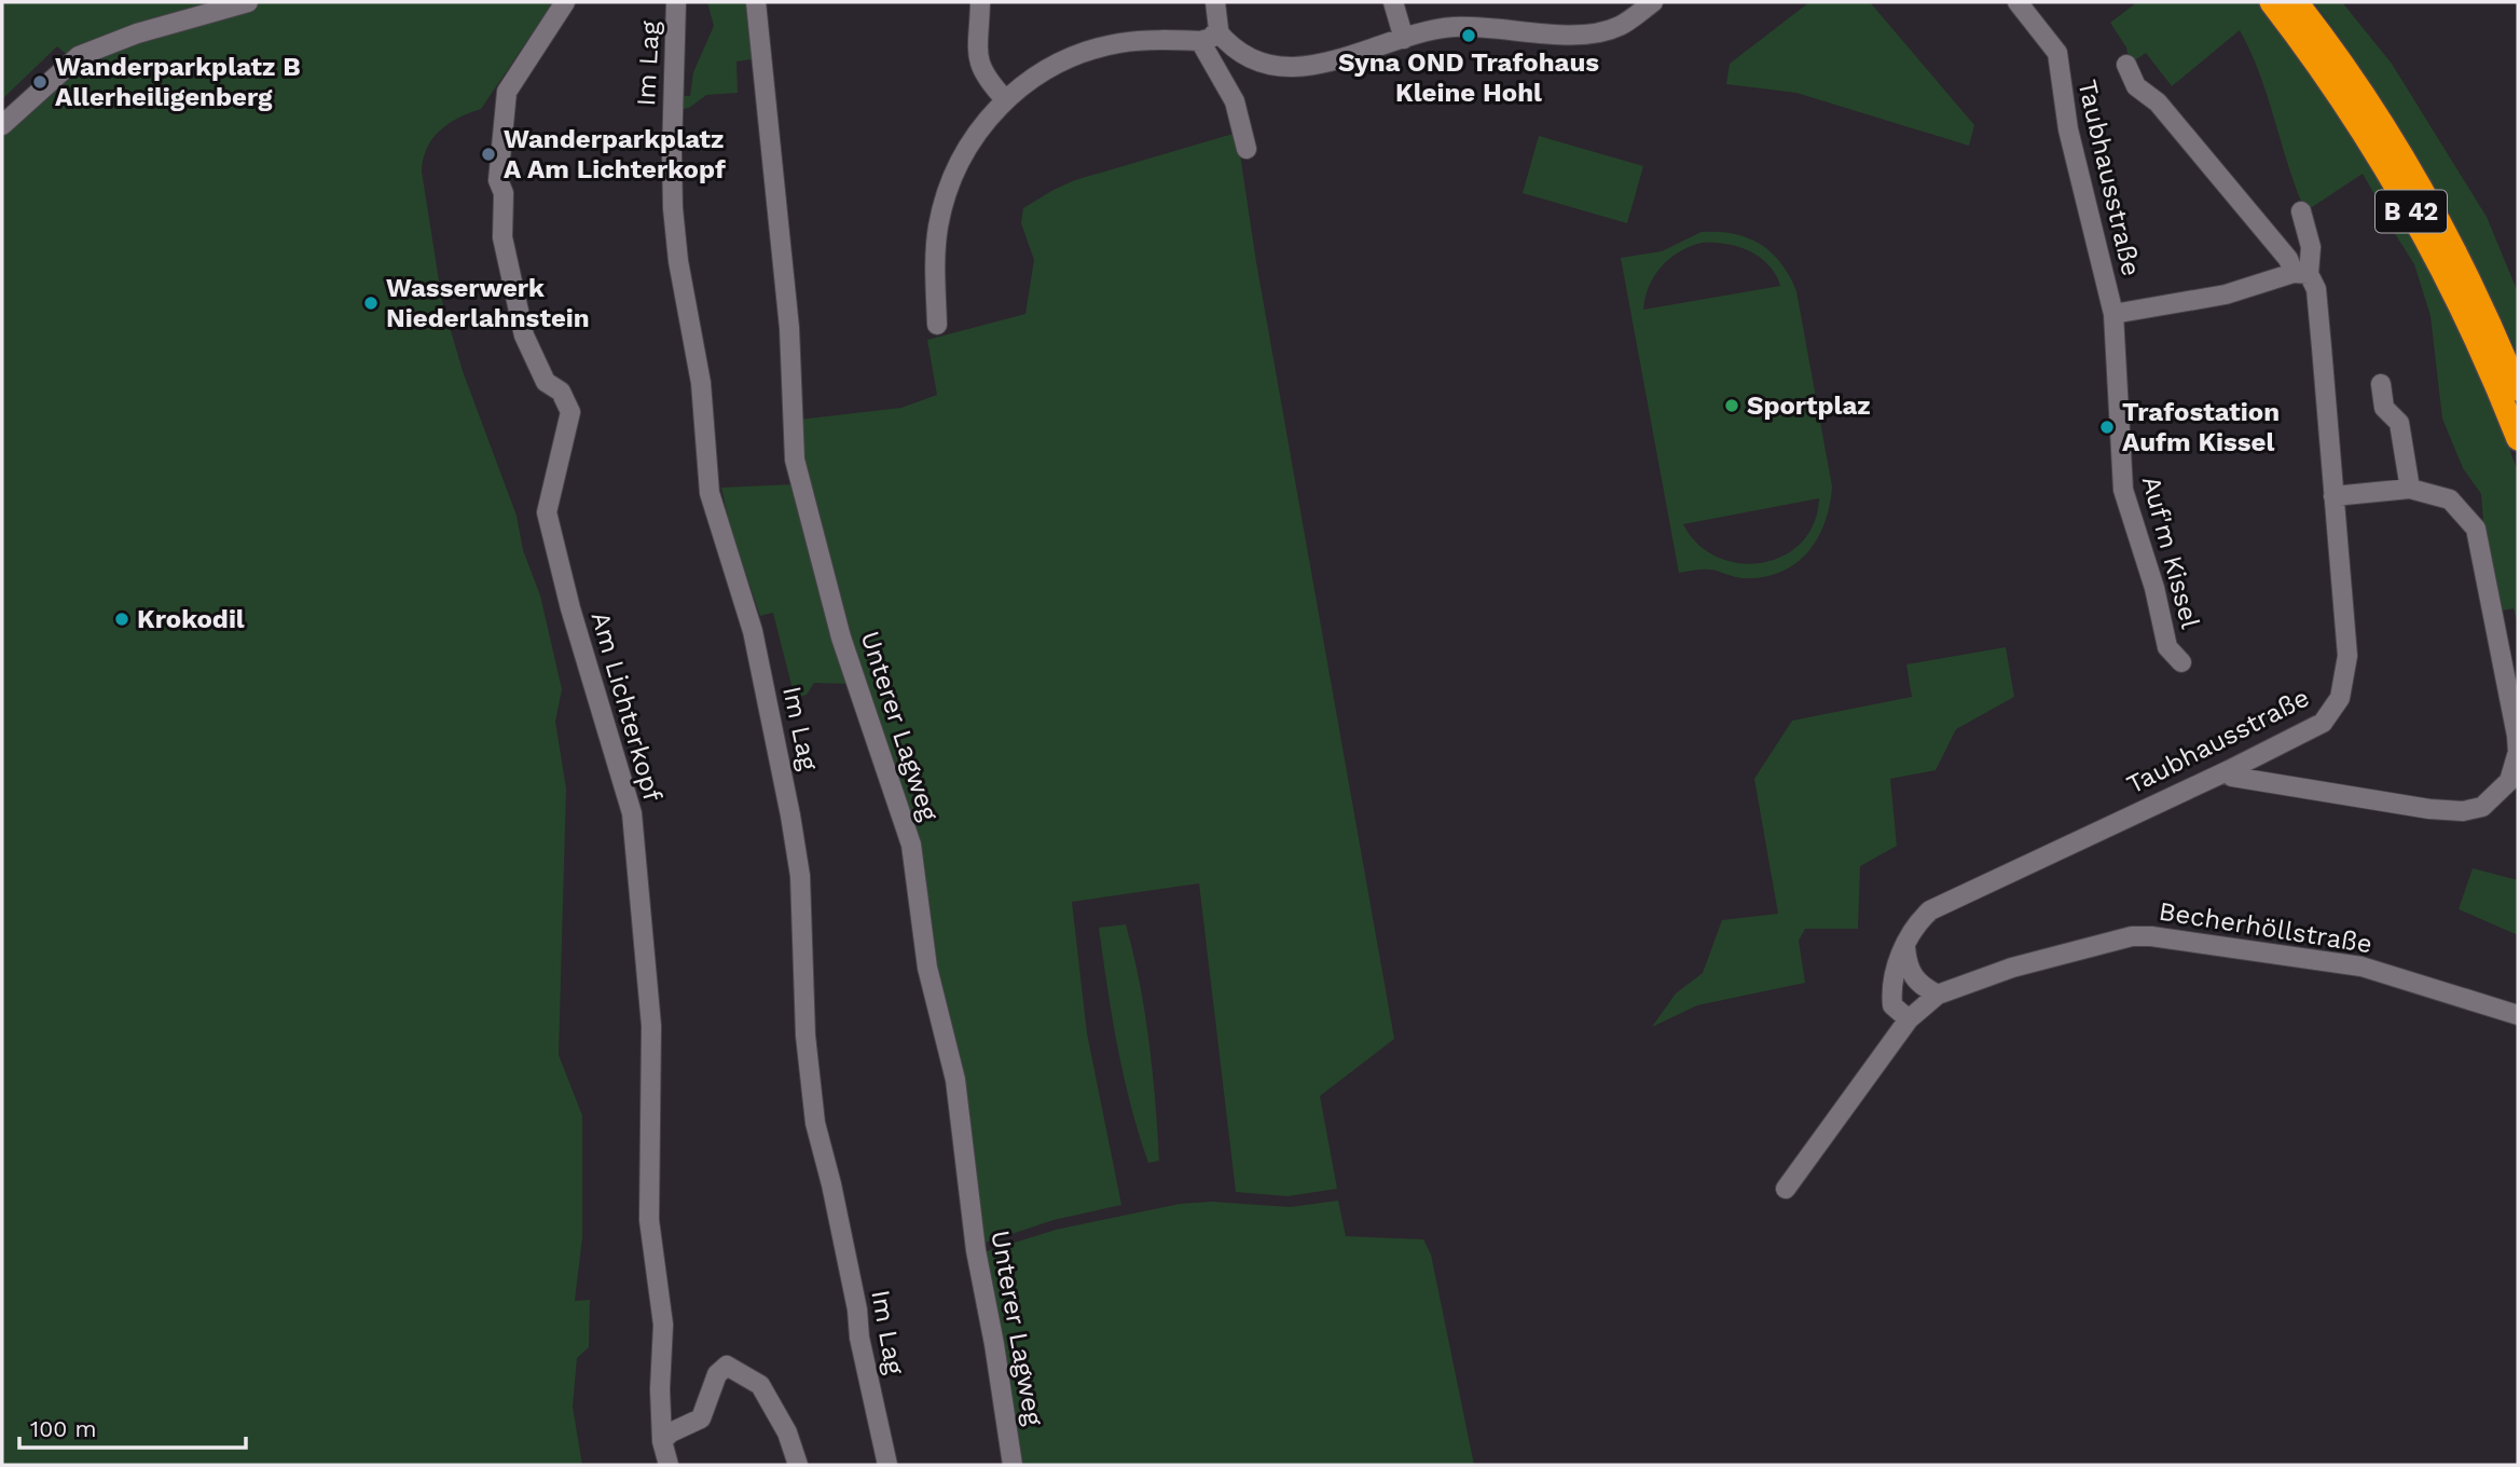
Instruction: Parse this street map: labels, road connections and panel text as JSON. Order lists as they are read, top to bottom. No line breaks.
{"streets":{"highway":["B 42"],"street":["Im Lag","Taubhausstraße","Auf'm Kissel","Am Lichterkopf","Unterer Lagweg","Becherhöllstraße"]},"crossings":[["Taubhausstraße","Auf'm Kissel"],["Taubhausstraße","Becherhöllstraße"]],"places":["Syna OND Trafohaus Kleine Hohl","Wanderparkplatz B Allerheiligenberg","Wanderparkplatz A Am Lichterkopf","Wasserwerk Niederlahnstein","Sportplaz","Trafostation Aufm Kissel","Krokodil"],"scale_bar":"100 m"}
